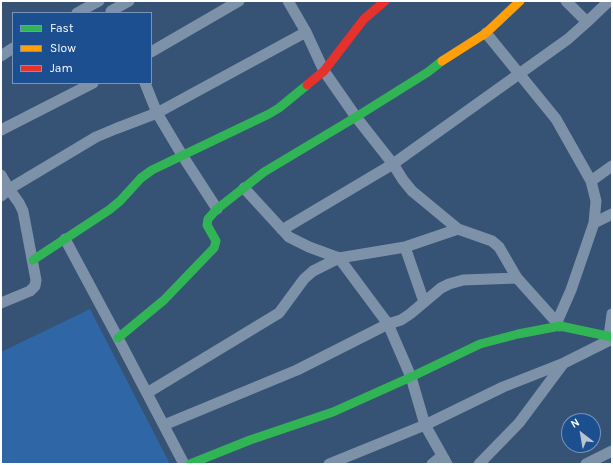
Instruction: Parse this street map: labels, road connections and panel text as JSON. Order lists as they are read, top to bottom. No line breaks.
{"legend":["Fast","Slow","Jam"],"north":"top left"}
